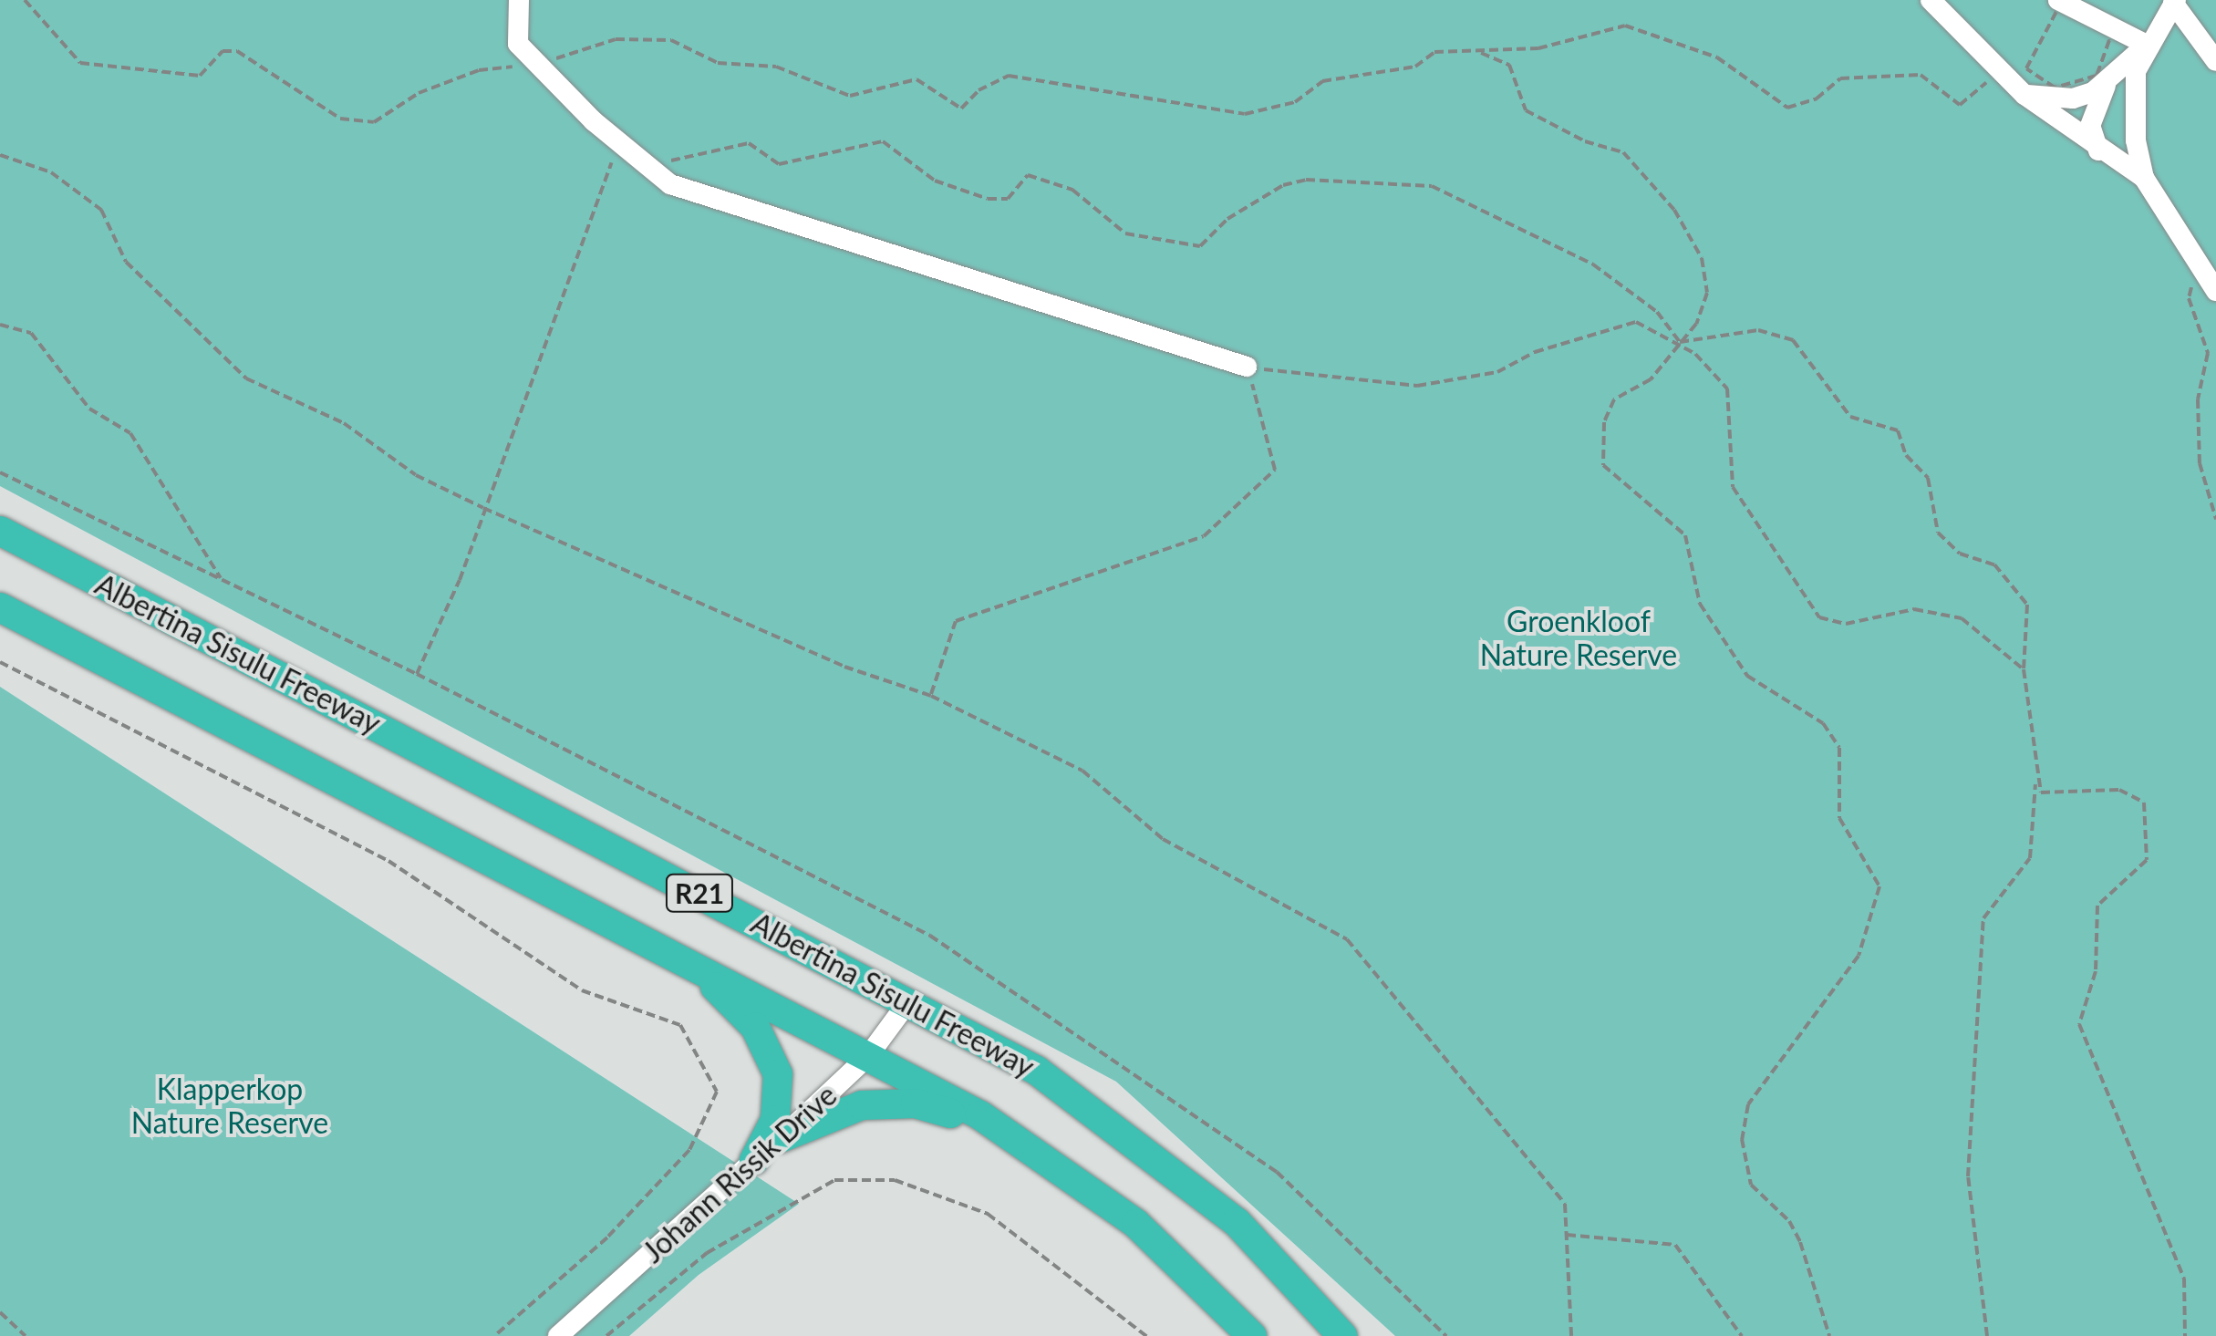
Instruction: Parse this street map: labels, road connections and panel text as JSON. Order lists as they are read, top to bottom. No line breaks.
{"streets":{"highway":["Albertina Sisulu Freeway","R21"],"street":["Johann Rissik Drive"]},"crossings":[["Albertina Sisulu Freeway","Johann Rissik Drive"],["R21","Johann Rissik Drive"]],"parks":["Groenkloof Nature Reserve","Klapperkop Nature Reserve"]}
